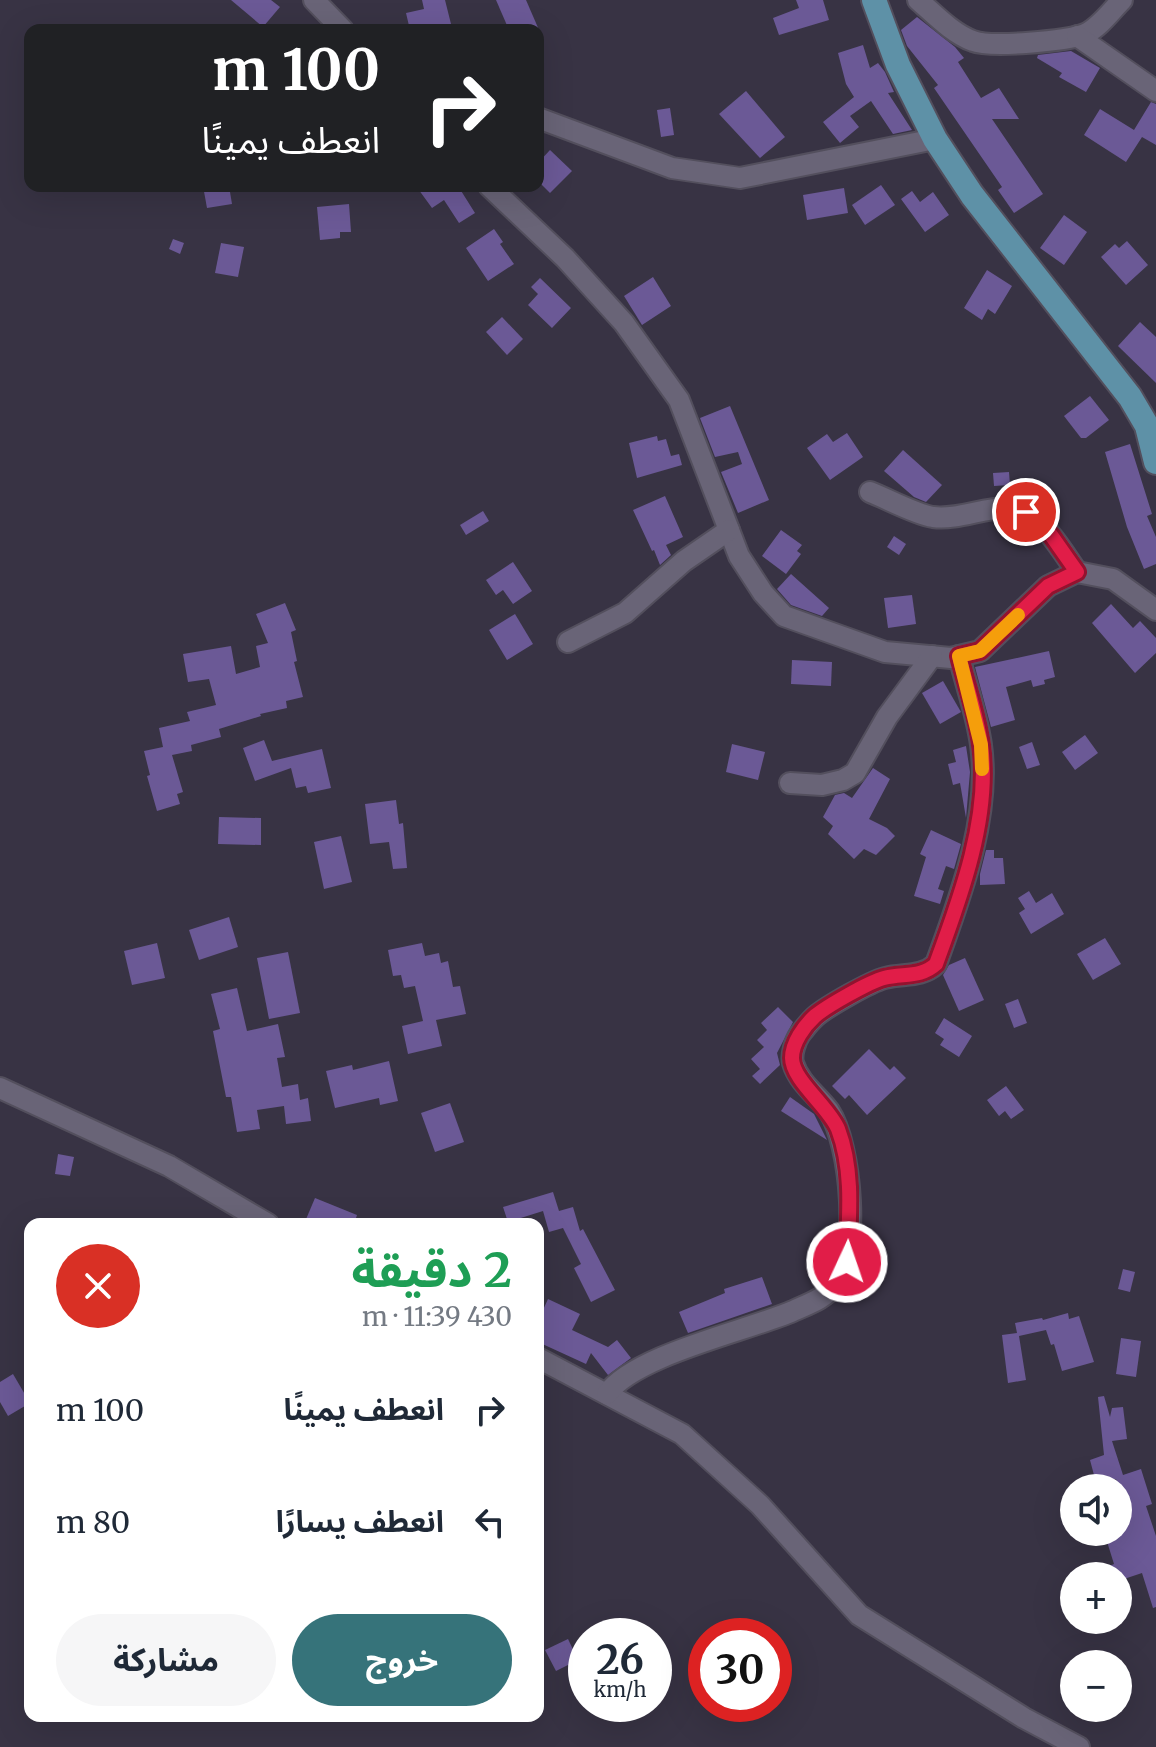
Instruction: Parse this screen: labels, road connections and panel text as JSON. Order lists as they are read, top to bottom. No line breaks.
{"page":{"turn":["100 m","انعطف يمينًا"],"heading":["2 دقيقة","430 m · 11:39"],"list":[{"name":"انعطف يمينًا","value":"100 m"},{"name":"انعطف يسارًا","value":"80 m"}],"map_buttons":["+","−"],"buttons":["خروج","مشاركة"],"speed":"26 km/h","limit":"30"}}
